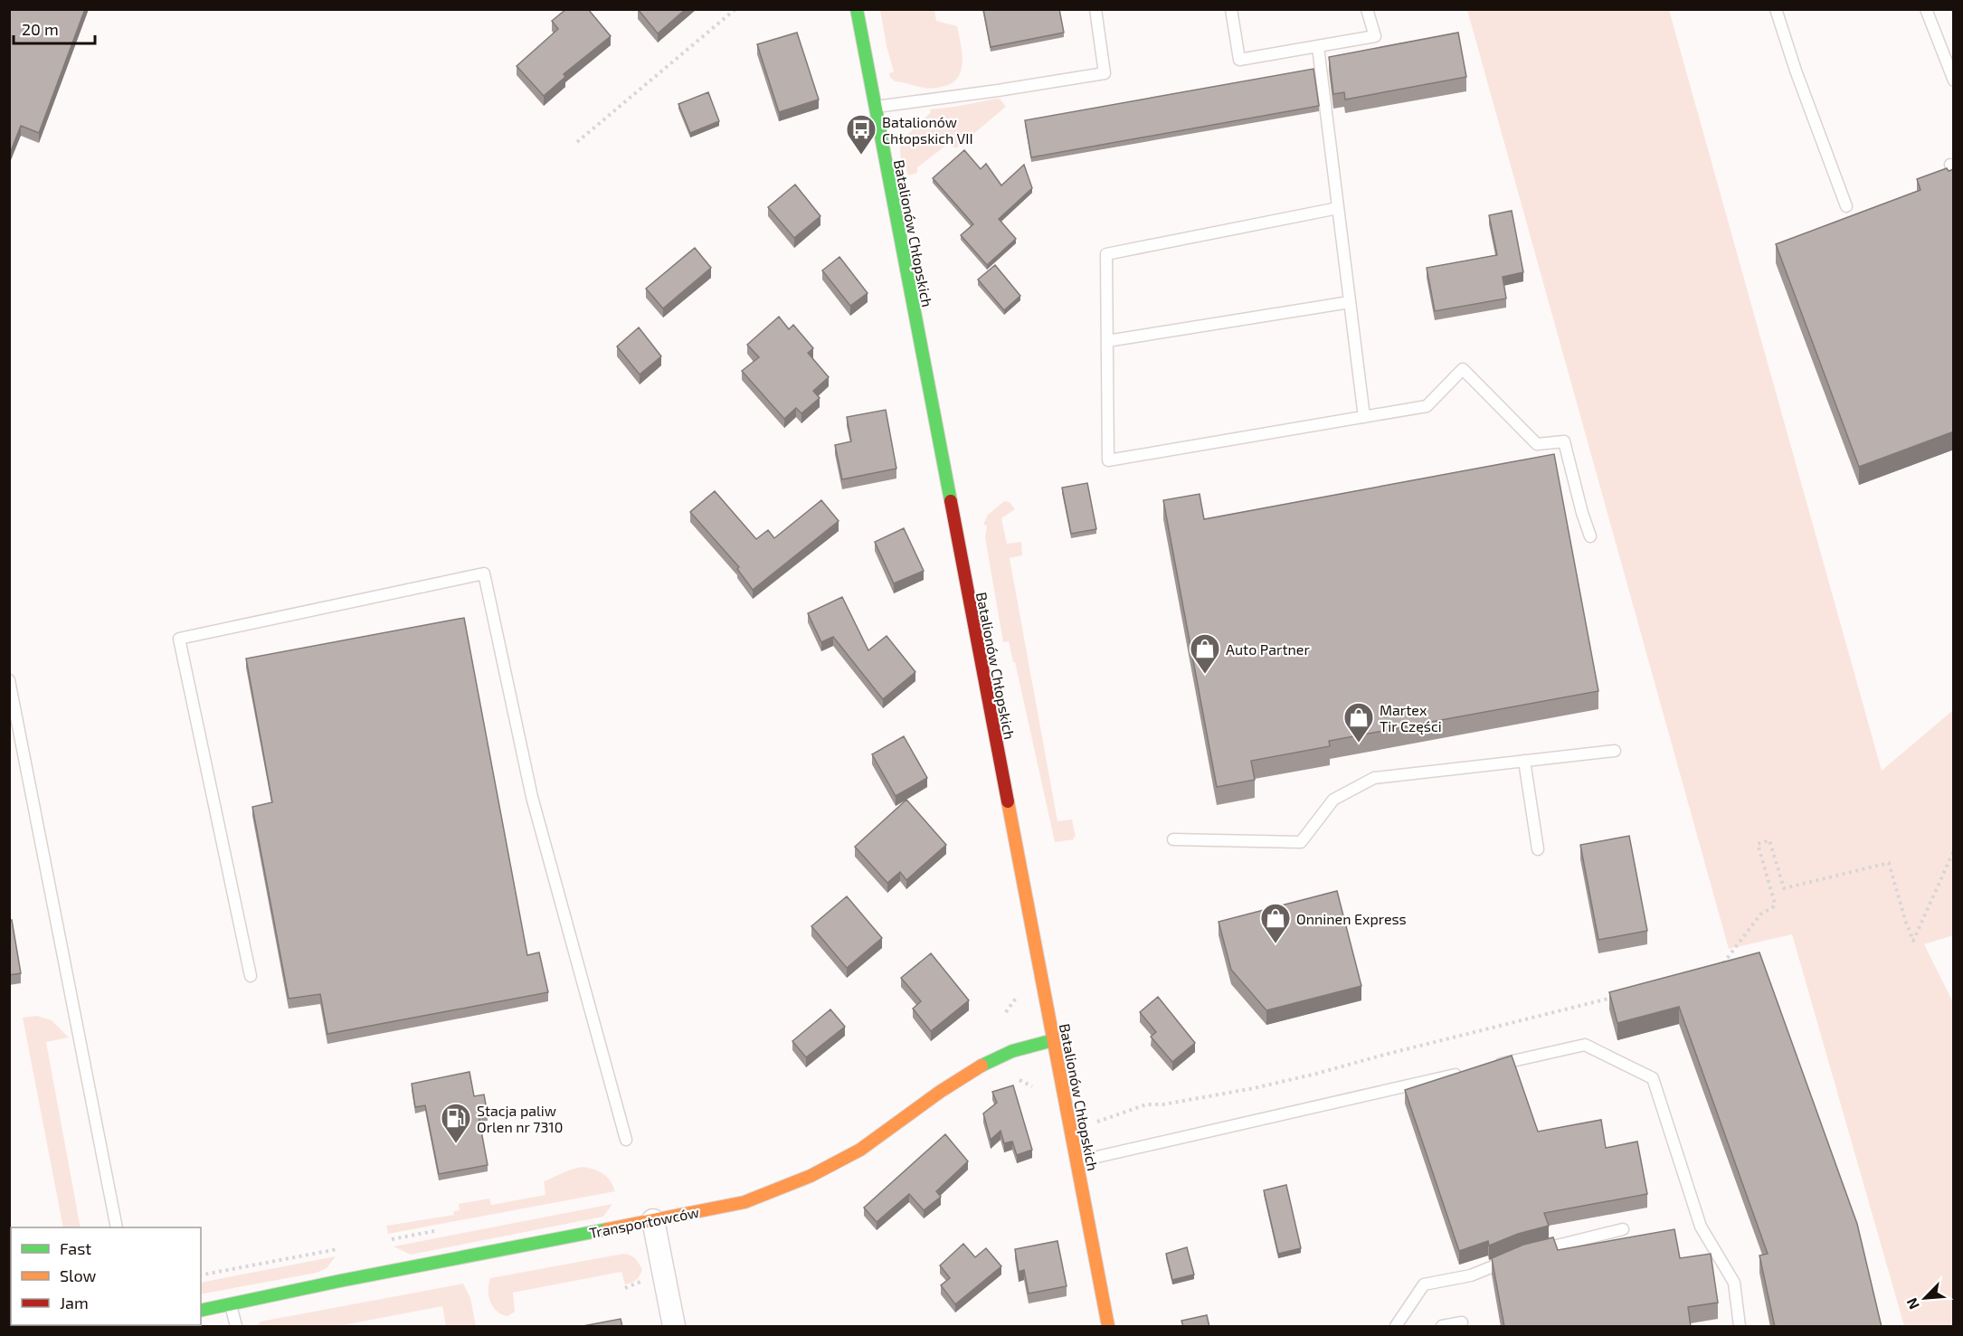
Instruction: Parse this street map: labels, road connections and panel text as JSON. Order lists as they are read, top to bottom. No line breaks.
{"streets":{"street":["Batalionów Chłopskich","Transportowców"]},"crossings":[["Batalionów Chłopskich","Transportowców"]],"places":{"bus stop":["Batalionów Chłopskich VII"],"shop":["Auto Partner","Martex Tir Części","Onninen Express"],"fuel station":["Stacja paliw Orlen nr 7310"]},"legend":["Fast","Slow","Jam"],"scale_bar":"20 m","north":"bottom left"}
